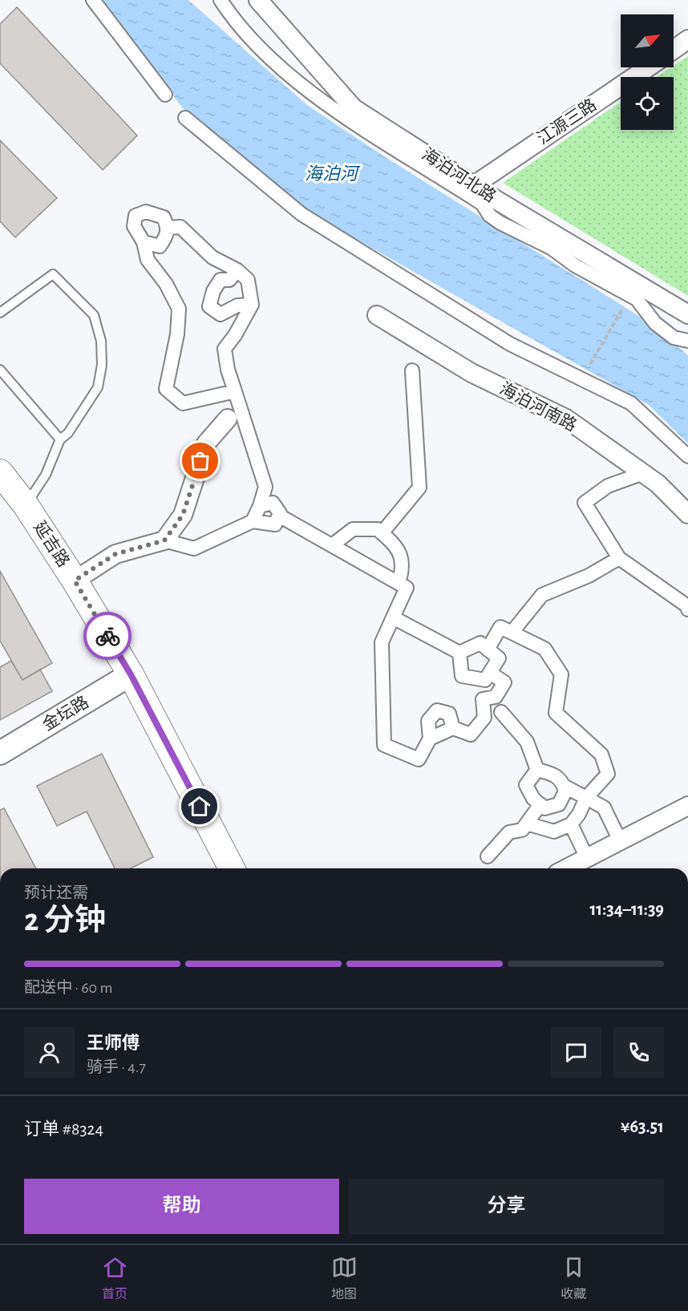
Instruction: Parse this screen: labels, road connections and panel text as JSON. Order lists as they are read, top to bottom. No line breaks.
{"streets":{"main road":["延吉路"],"street":["江源三路","海泊河北路","海泊河南路","金坛路"]},"crossings":[["江源三路","海泊河北路"],["延吉路","金坛路"]],"water":["海泊河"],"north":"top right","page":{"heading":["2 分钟","预计还需","11:34–11:39"],"panel":["王师傅","骑手 · 4.7","订单 #8324","¥63.51"],"bar":"配送中 · 60 m","buttons":["帮助","分享"],"tabs":["首页","地图","收藏"]}}
